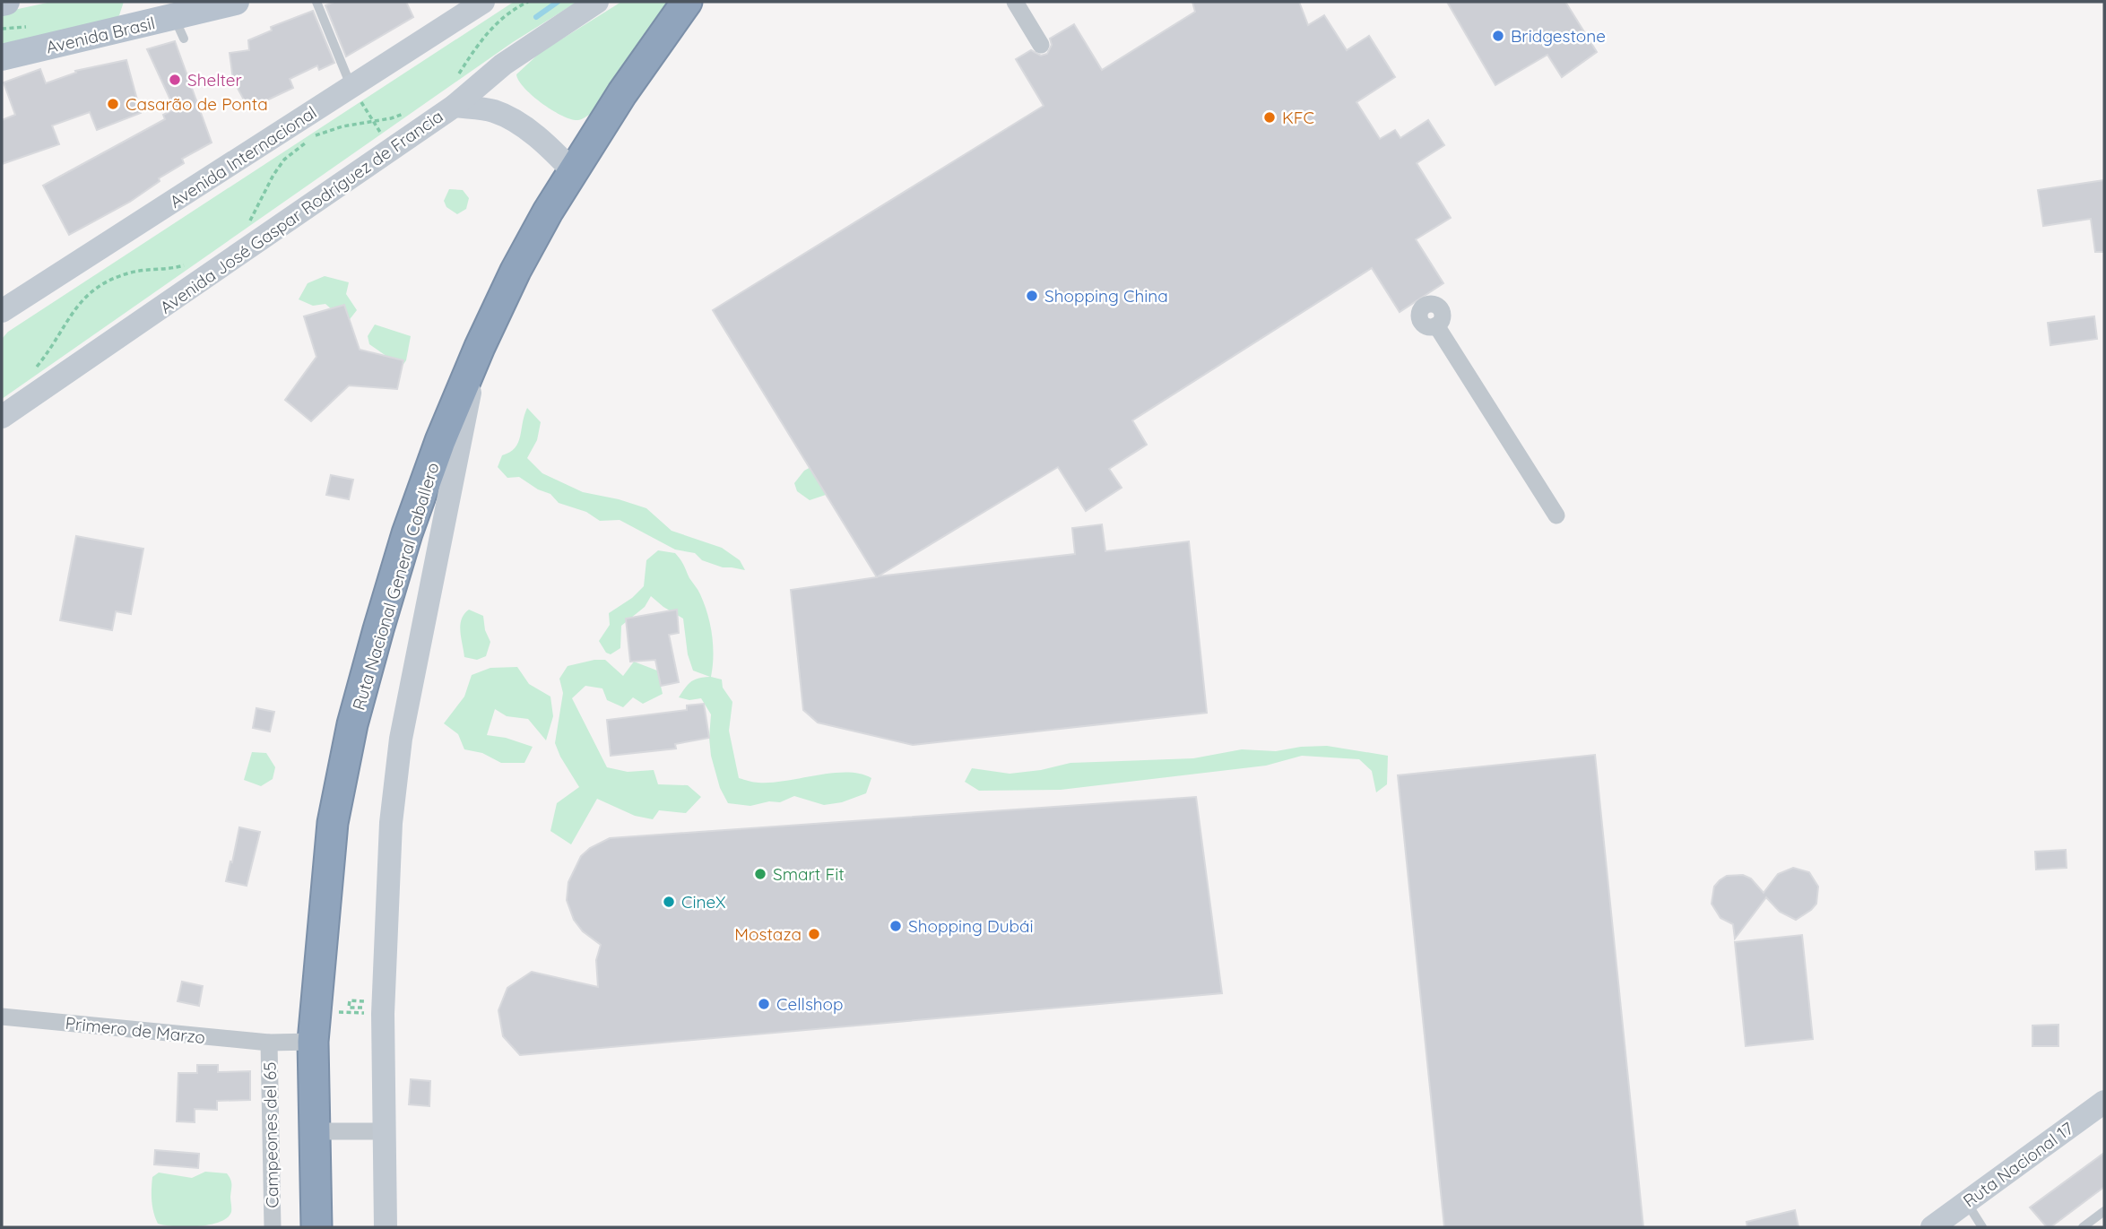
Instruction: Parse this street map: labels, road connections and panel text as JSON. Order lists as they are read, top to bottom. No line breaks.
{"streets":{"highway":["Ruta Nacional General Caballero"],"main road":["Avenida Brasil","Avenida Internacional","Avenida José Gaspar Rodríguez de Francia","Ruta Nacional 17"],"street":["Primero de Marzo","Campeones del 65"]},"crossings":[["Ruta Nacional General Caballero","Primero de Marzo"],["Primero de Marzo","Campeones del 65"]],"places":["Bridgestone","Shelter","Casarão de Ponta","KFC","Shopping China","Smart Fit","CineX","Shopping Dubái","Mostaza","Cellshop"]}
